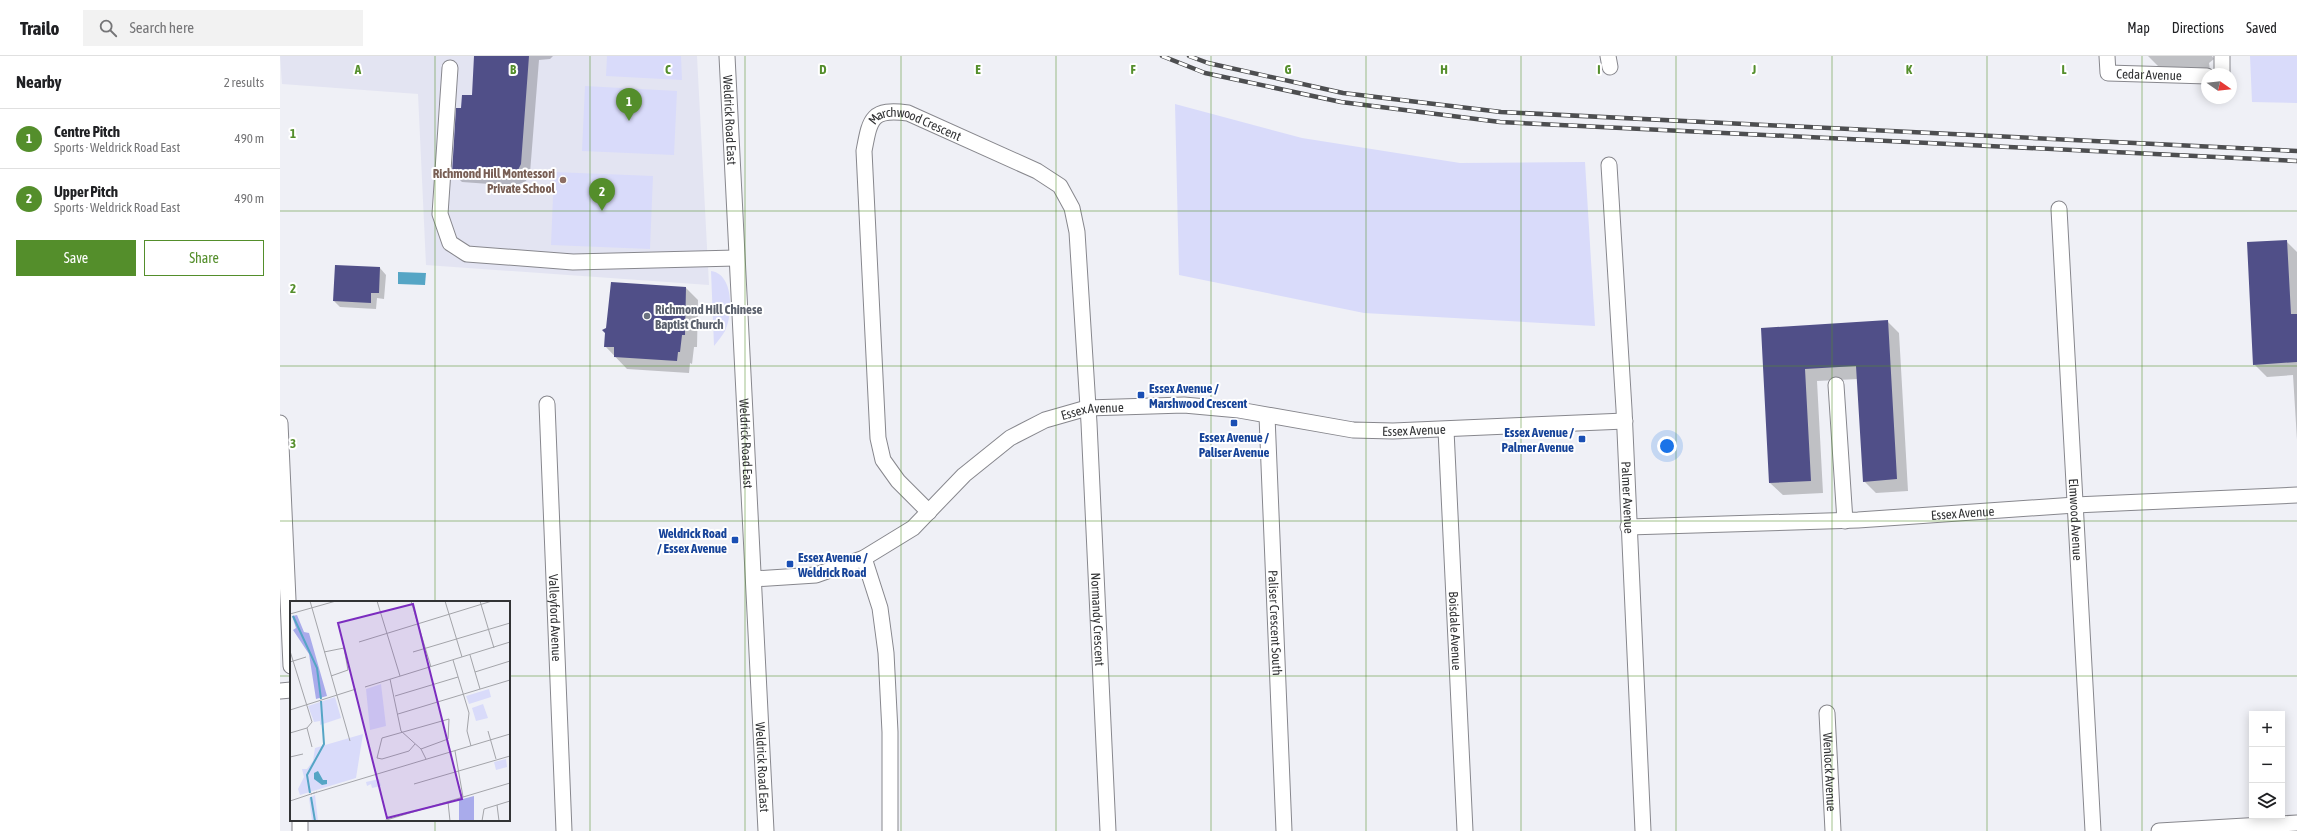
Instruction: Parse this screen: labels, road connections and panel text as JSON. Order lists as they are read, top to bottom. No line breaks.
{"streets":{"street":["Cedar Avenue","Weldrick Road East","Marchwood Crescent","Essex Avenue","Palmer Avenue","Elmwood Avenue","Valleyford Avenue","Normandy Crescent","Paliser Crescent South","Boisdale Avenue","Wenlock Avenue"]},"crossings":[["Weldrick Road East","Essex Avenue"],["Marchwood Crescent","Essex Avenue"],["Marchwood Crescent","Normandy Crescent"],["Essex Avenue","Palmer Avenue"],["Essex Avenue","Elmwood Avenue"],["Essex Avenue","Normandy Crescent"],["Essex Avenue","Paliser Crescent South"],["Essex Avenue","Boisdale Avenue"]],"places":{"other":["Richmond Hill Montessori Private School","Richmond Hill Chinese Baptist Church"],"transit":["Essex Avenue / Marshwood Crescent","Essex Avenue / Paliser Avenue","Essex Avenue / Palmer Avenue","Weldrick Road / Essex Avenue","Essex Avenue / Weldrick Road"]},"north":"right","page":{"header":"Trailo","search":"Search here","nav":["Map","Directions","Saved"],"heading":["Nearby","2 results"],"pins":["1","2"],"list":[{"mark":"1","name":"Centre Pitch","note":"Sports · Weldrick Road East","value":"490 m"},{"mark":"2","name":"Upper Pitch","note":"Sports · Weldrick Road East","value":"490 m"}],"buttons":["Save","Share"],"map_buttons":["+","−"]},"grid":{"columns":["A","B","C","D","E","F","G","H","I","J","K","L"],"rows":["1","2","3"]}}
